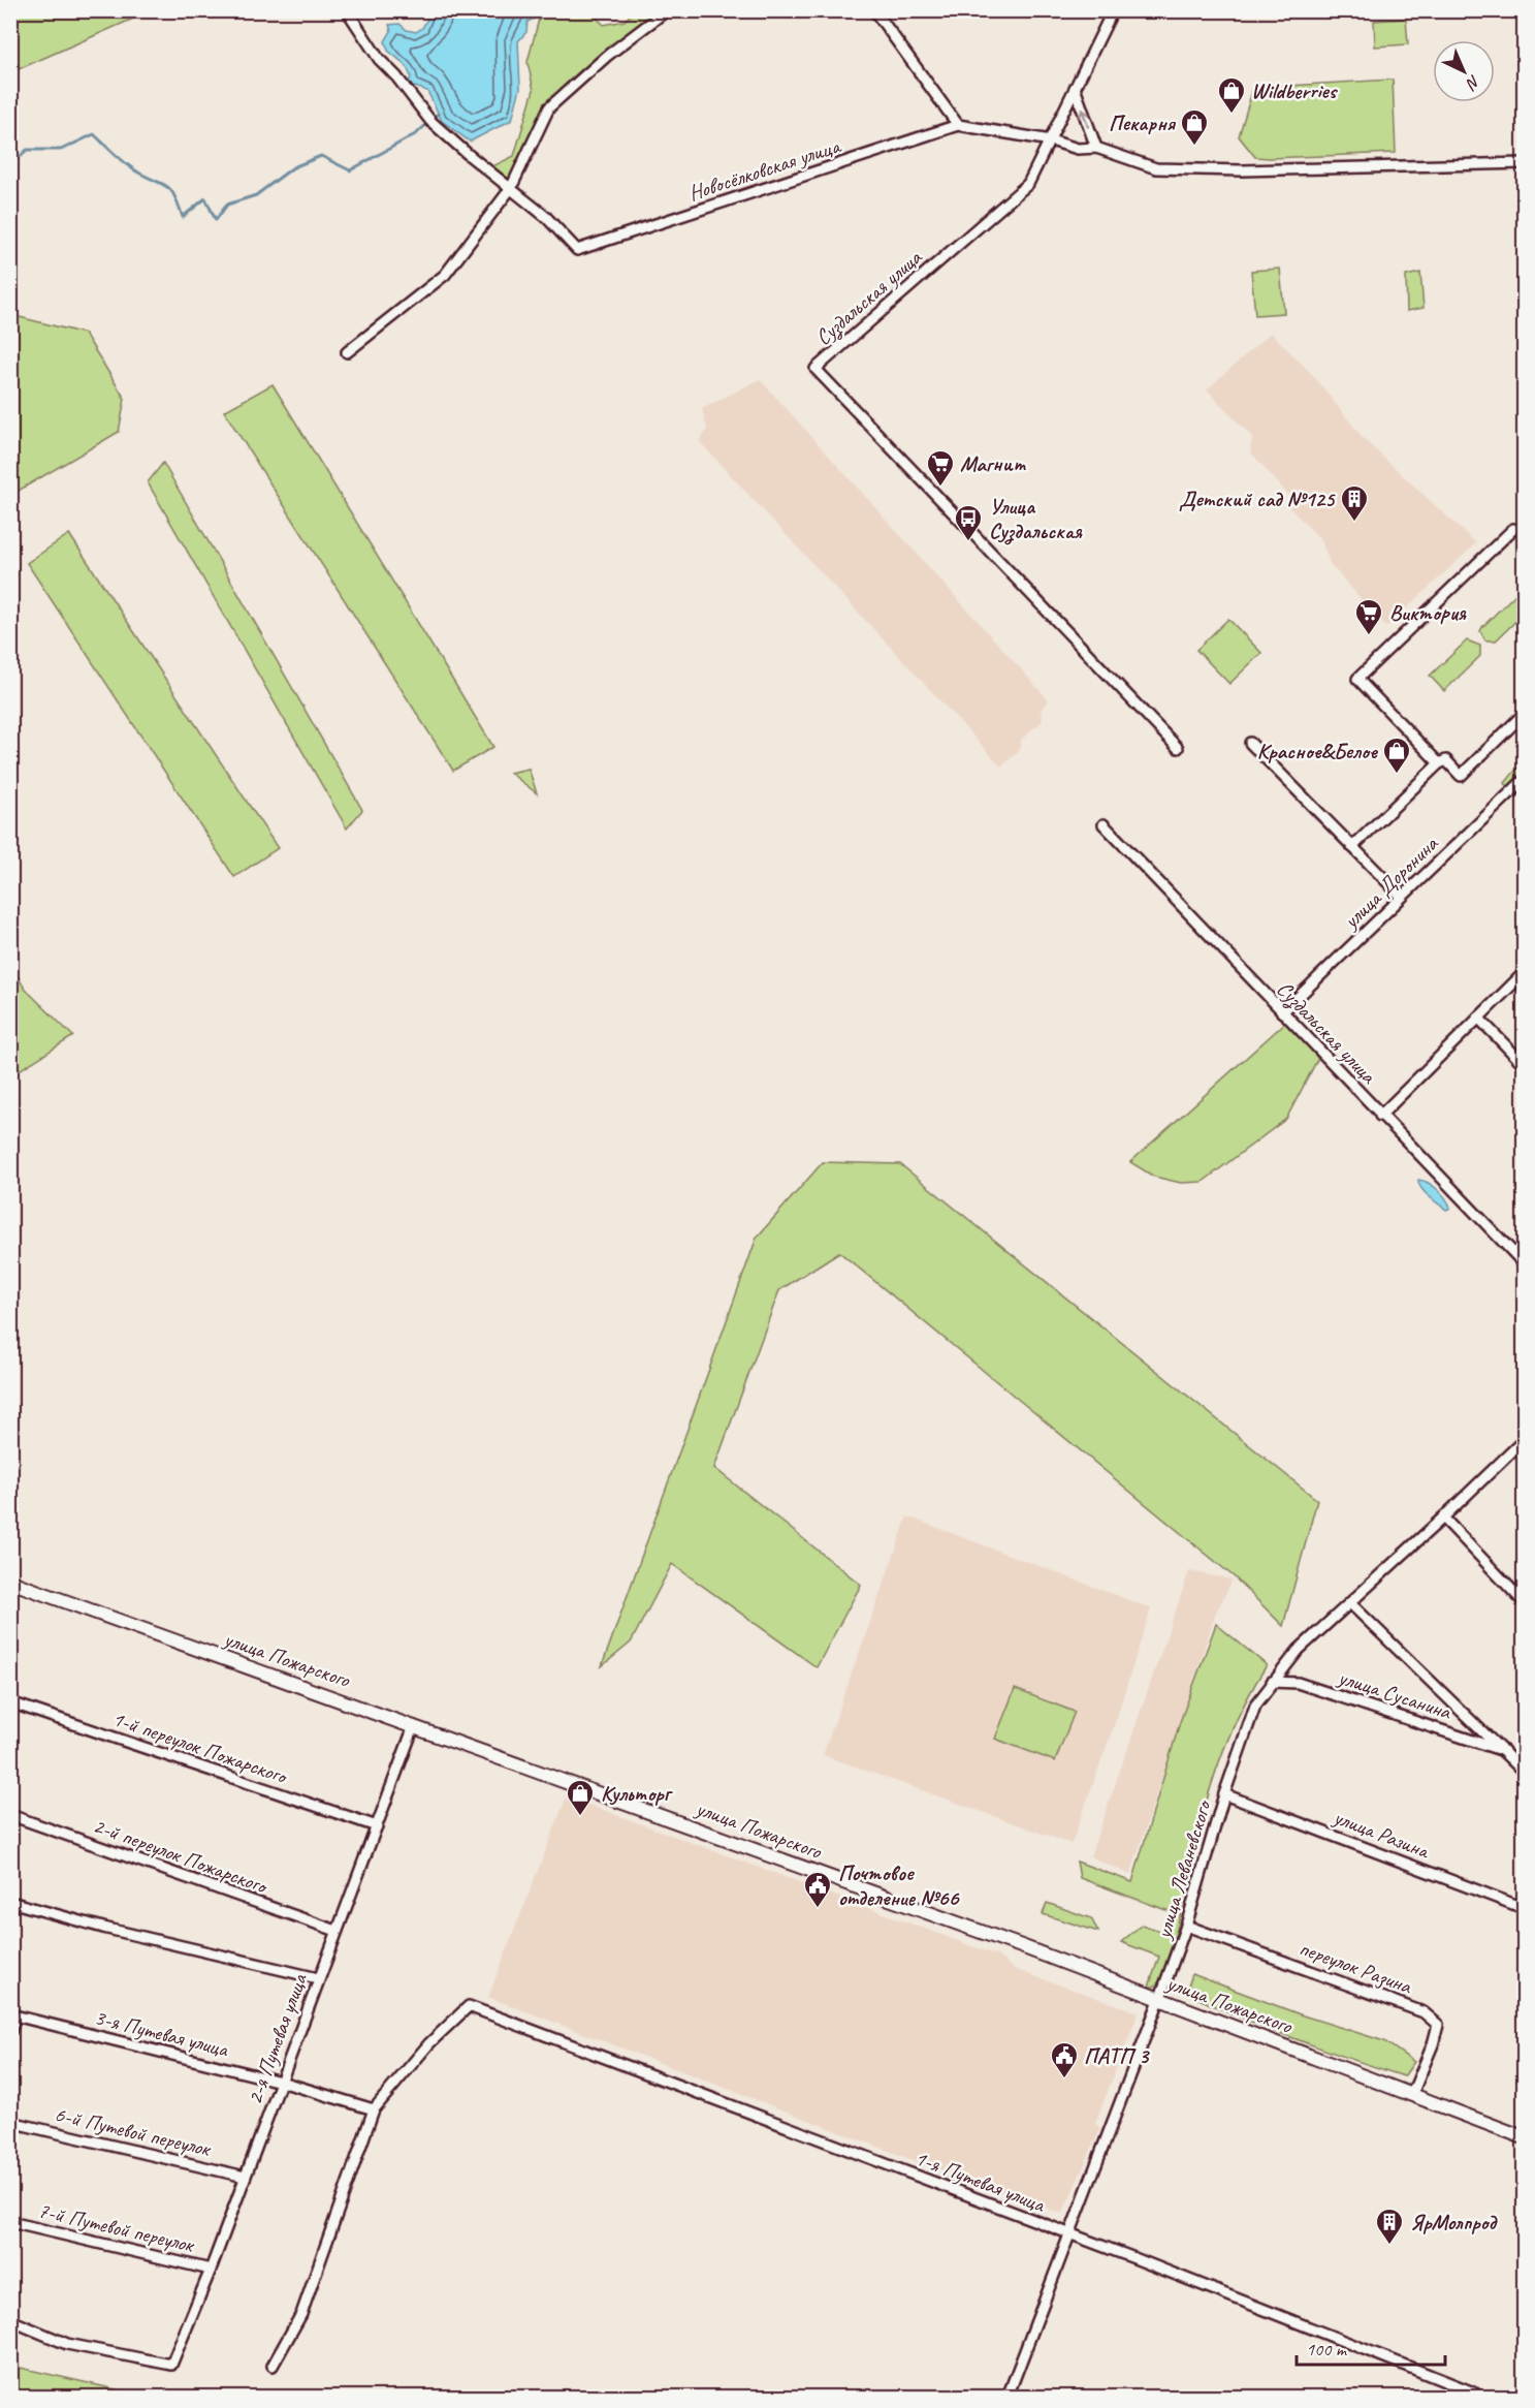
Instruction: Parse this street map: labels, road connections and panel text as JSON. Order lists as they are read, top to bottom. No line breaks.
{"streets":{"street":["Новосёлковская улица","Суздальская улица","улица Доронина","улица Пожарского","улица Сусанина","1-й переулок Пожарского","улица Разина","2-й переулок Пожарского","улица Леваневского","переулок Разина","3-я Путевая улица","2-я Путевая улица","6-й Путевой переулок","1-я Путевая улица","7-й Путевой переулок"]},"crossings":[["Новосёлковская улица","Суздальская улица"],["Суздальская улица","улица Доронина"],["улица Пожарского","улица Леваневского"],["улица Пожарского","переулок Разина"],["улица Пожарского","2-я Путевая улица"],["улица Сусанина","улица Леваневского"],["1-й переулок Пожарского","2-я Путевая улица"],["улица Разина","улица Леваневского"],["2-й переулок Пожарского","2-я Путевая улица"],["улица Леваневского","переулок Разина"],["улица Леваневского","1-я Путевая улица"],["3-я Путевая улица","2-я Путевая улица"],["3-я Путевая улица","1-я Путевая улица"],["2-я Путевая улица","6-й Путевой переулок"],["2-я Путевая улица","7-й Путевой переулок"]],"places":{"shop":["Wildberries","Пекарня","Красное&Белое","Культорг"],"supermarket":["Магнит","Виктория"],"building":["Детский сад №125","ЯрМолпрод"],"bus stop":["Улица Суздальская"],"public building":["Почтовое отделение №66","ПАТП 3"]},"scale_bar":"100 m","north":"bottom right"}
